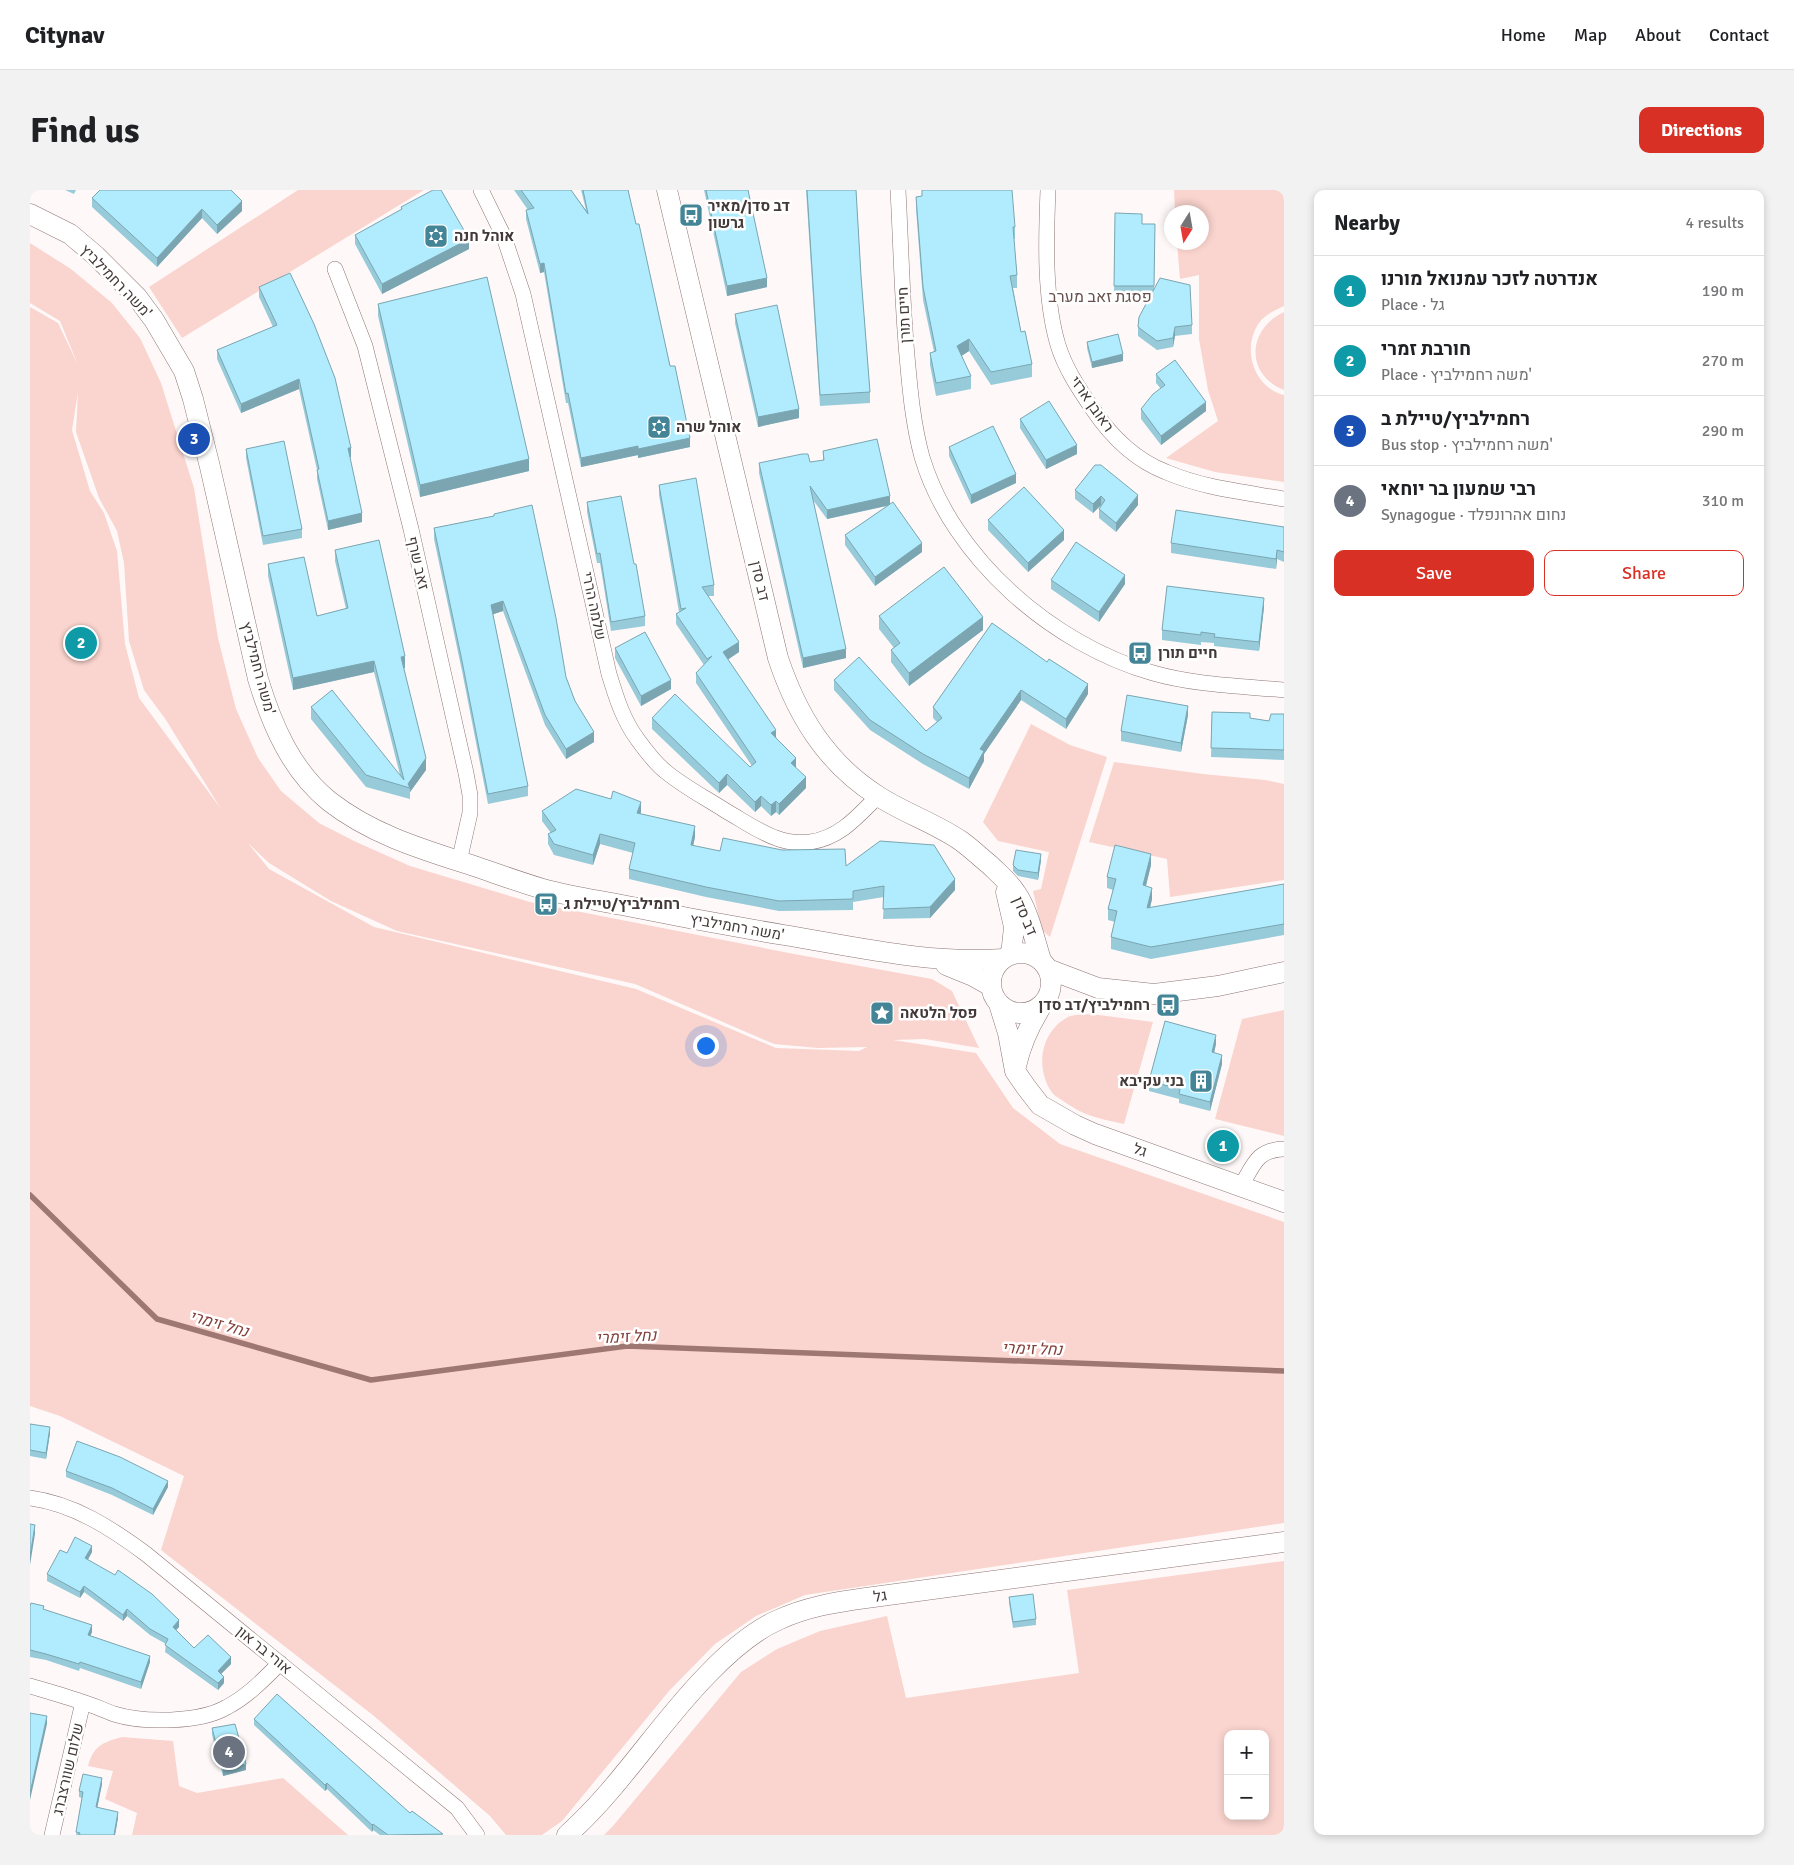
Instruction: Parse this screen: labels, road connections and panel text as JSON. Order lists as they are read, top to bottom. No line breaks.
{"streets":{"street":["משה רחמילביץ'","חיים תורן","ראובן ארזי","זאב שרף","דב סדן","שלמה הררי","גל","אורי בר און","שלום שוורצברג"]},"crossings":[["משה רחמילביץ'","זאב שרף"],["משה רחמילביץ'","דב סדן"],["משה רחמילביץ'","גל"],["דב סדן","שלמה הררי"],["דב סדן","גל"]],"districts":["פסגת זאב מערב"],"water":["נחל זימרי"],"places":{"bus stop":["דב סדן/מאיר גרשון","חיים תורן","רחמילביץ/טיילת ג","רחמילביץ/דב סדן"],"synagogue":["אוהל חנה","אוהל שרה"],"place":["פסל הלטאה"],"building":["בני עקיבא"]},"north":"bottom","page":{"header":"Citynav","nav":["Home","Map","About","Contact"],"buttons":["Directions",["Save","Share"]],"title":"Find us","heading":["Nearby","4 results"],"list":[{"mark":"1","name":"אנדרטה לזכר עמנואל מורנו","note":"Place · גל","value":"190 m"},{"mark":"2","name":"חורבת זמרי","note":"Place · משה רחמילביץ'","value":"270 m"},{"mark":"3","name":"רחמילביץ/טיילת ב","note":"Bus stop · משה רחמילביץ'","value":"290 m"},{"mark":"4","name":"רבי שמעון בר יוחאי","note":"Synagogue · נחום אהרונפלד","value":"310 m"}],"pins":["3","2","1","4"],"map_buttons":["+","−"]}}
